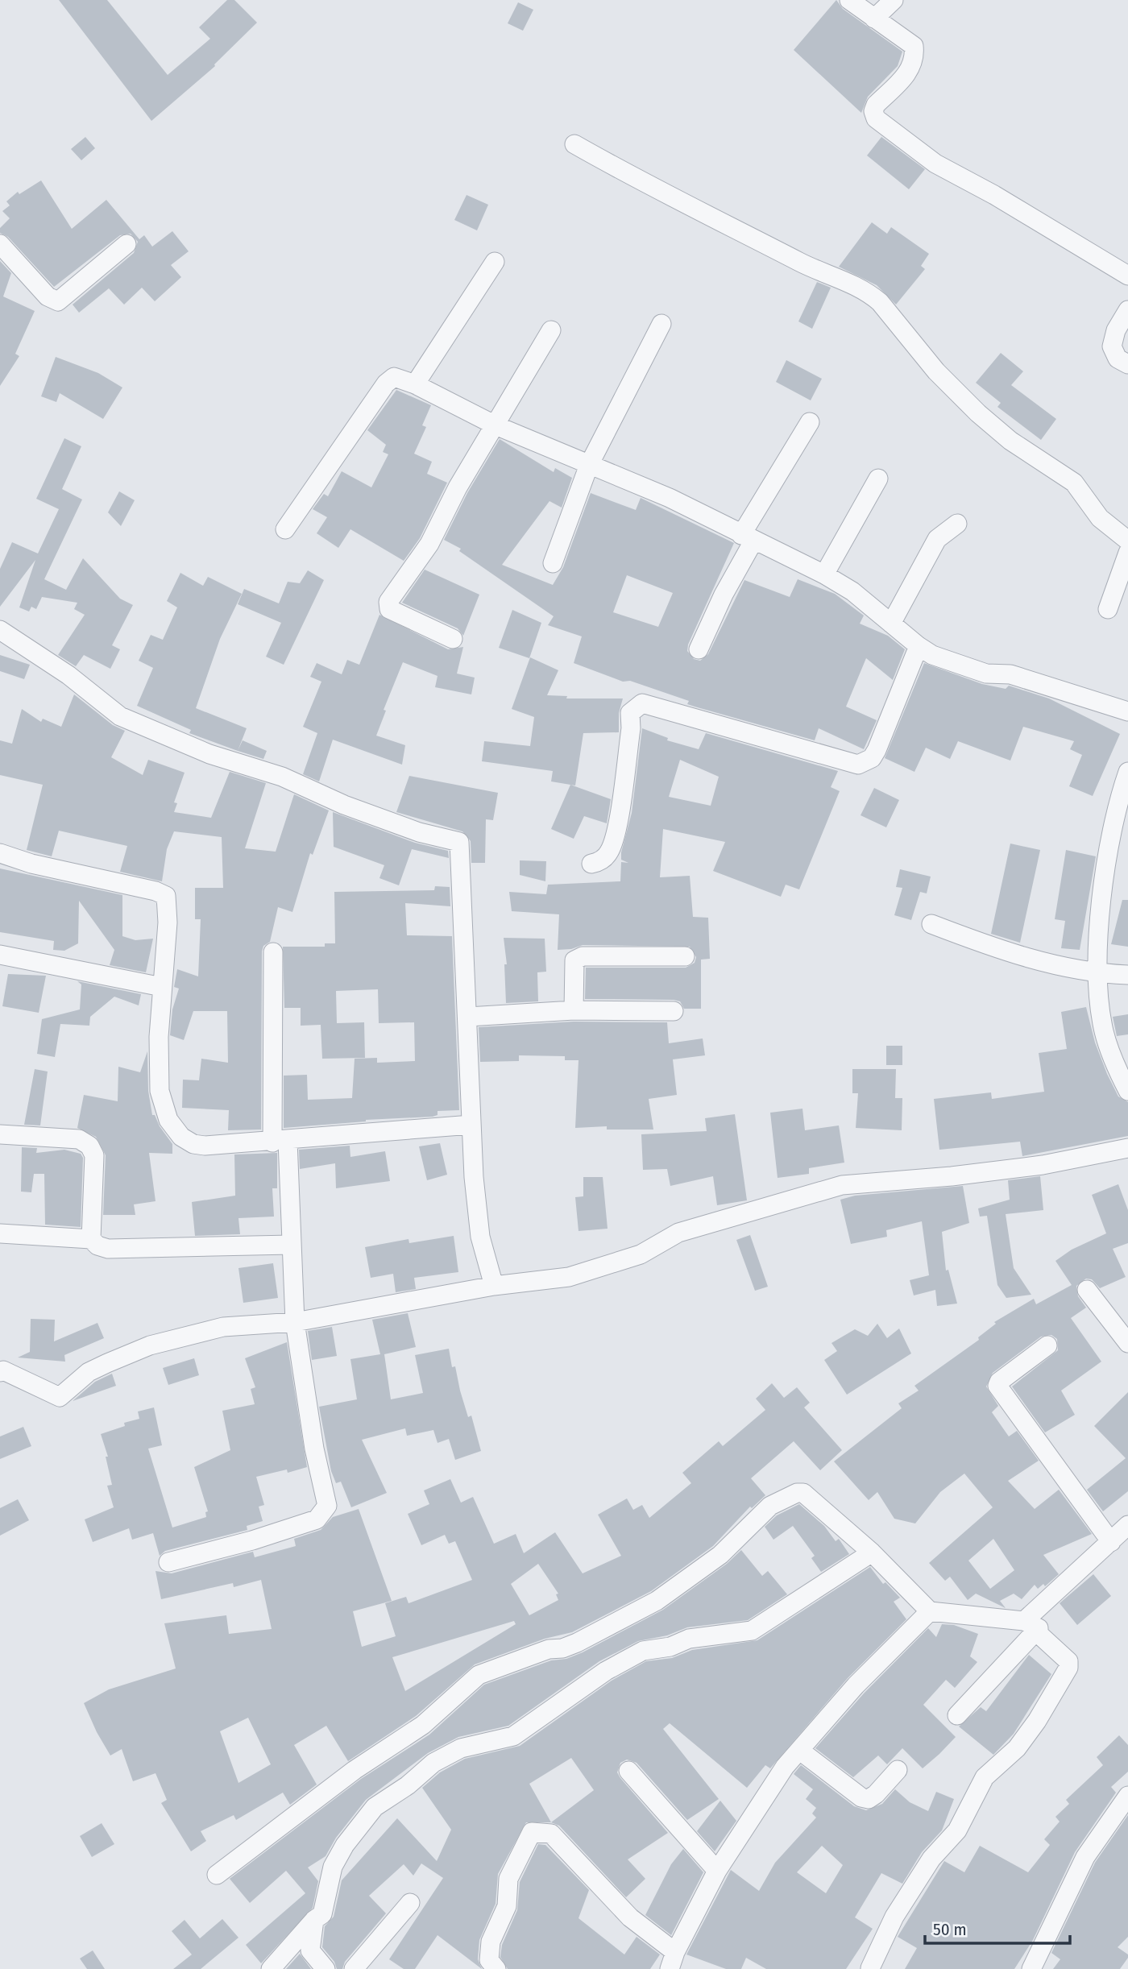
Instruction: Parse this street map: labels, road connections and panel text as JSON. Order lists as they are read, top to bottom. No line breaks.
{"scale_bar":"50 m"}
